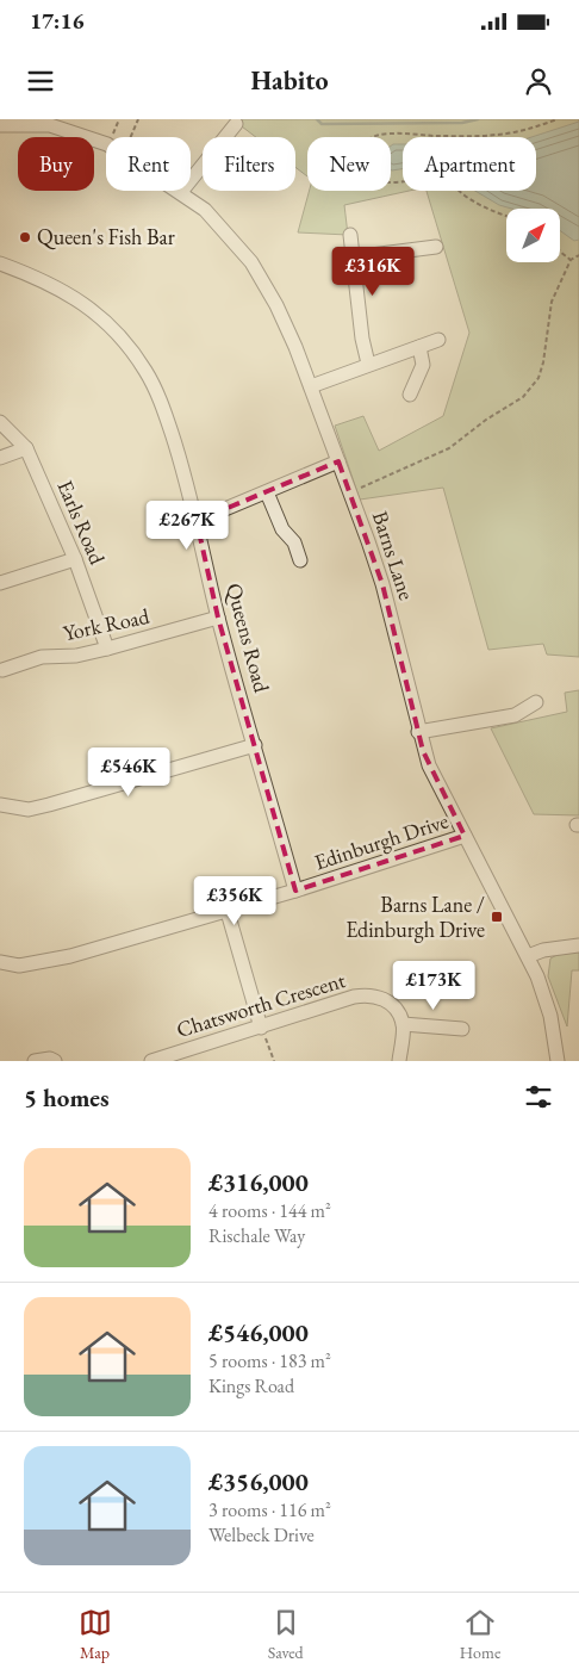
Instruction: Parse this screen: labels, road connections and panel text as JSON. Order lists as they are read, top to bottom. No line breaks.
{"streets":{"street":["Earls Road","Barns Lane","York Road","Queens Road","Edinburgh Drive","Chatsworth Crescent"]},"crossings":[["Earls Road","York Road"],["Barns Lane","Edinburgh Drive"],["York Road","Queens Road"],["Queens Road","Edinburgh Drive"]],"places":{"other":["Queen's Fish Bar"],"transit":["Barns Lane / Edinburgh Drive"]},"north":"top right","page":{"status":"17:16","header":"Habito","chip":["Buy","Rent","Filters","New","Apartment"],"price":["£316K","£267K","£546K","£356K","£173K"],"heading":"5 homes","list":[{"name":"£316,000","note":"4 rooms · 144 m² · Rischale Way"},{"name":"£546,000","note":"5 rooms · 183 m² · Kings Road"},{"name":"£356,000","note":"3 rooms · 116 m² · Welbeck Drive"}],"tabs":["Map","Saved","Home"]}}
